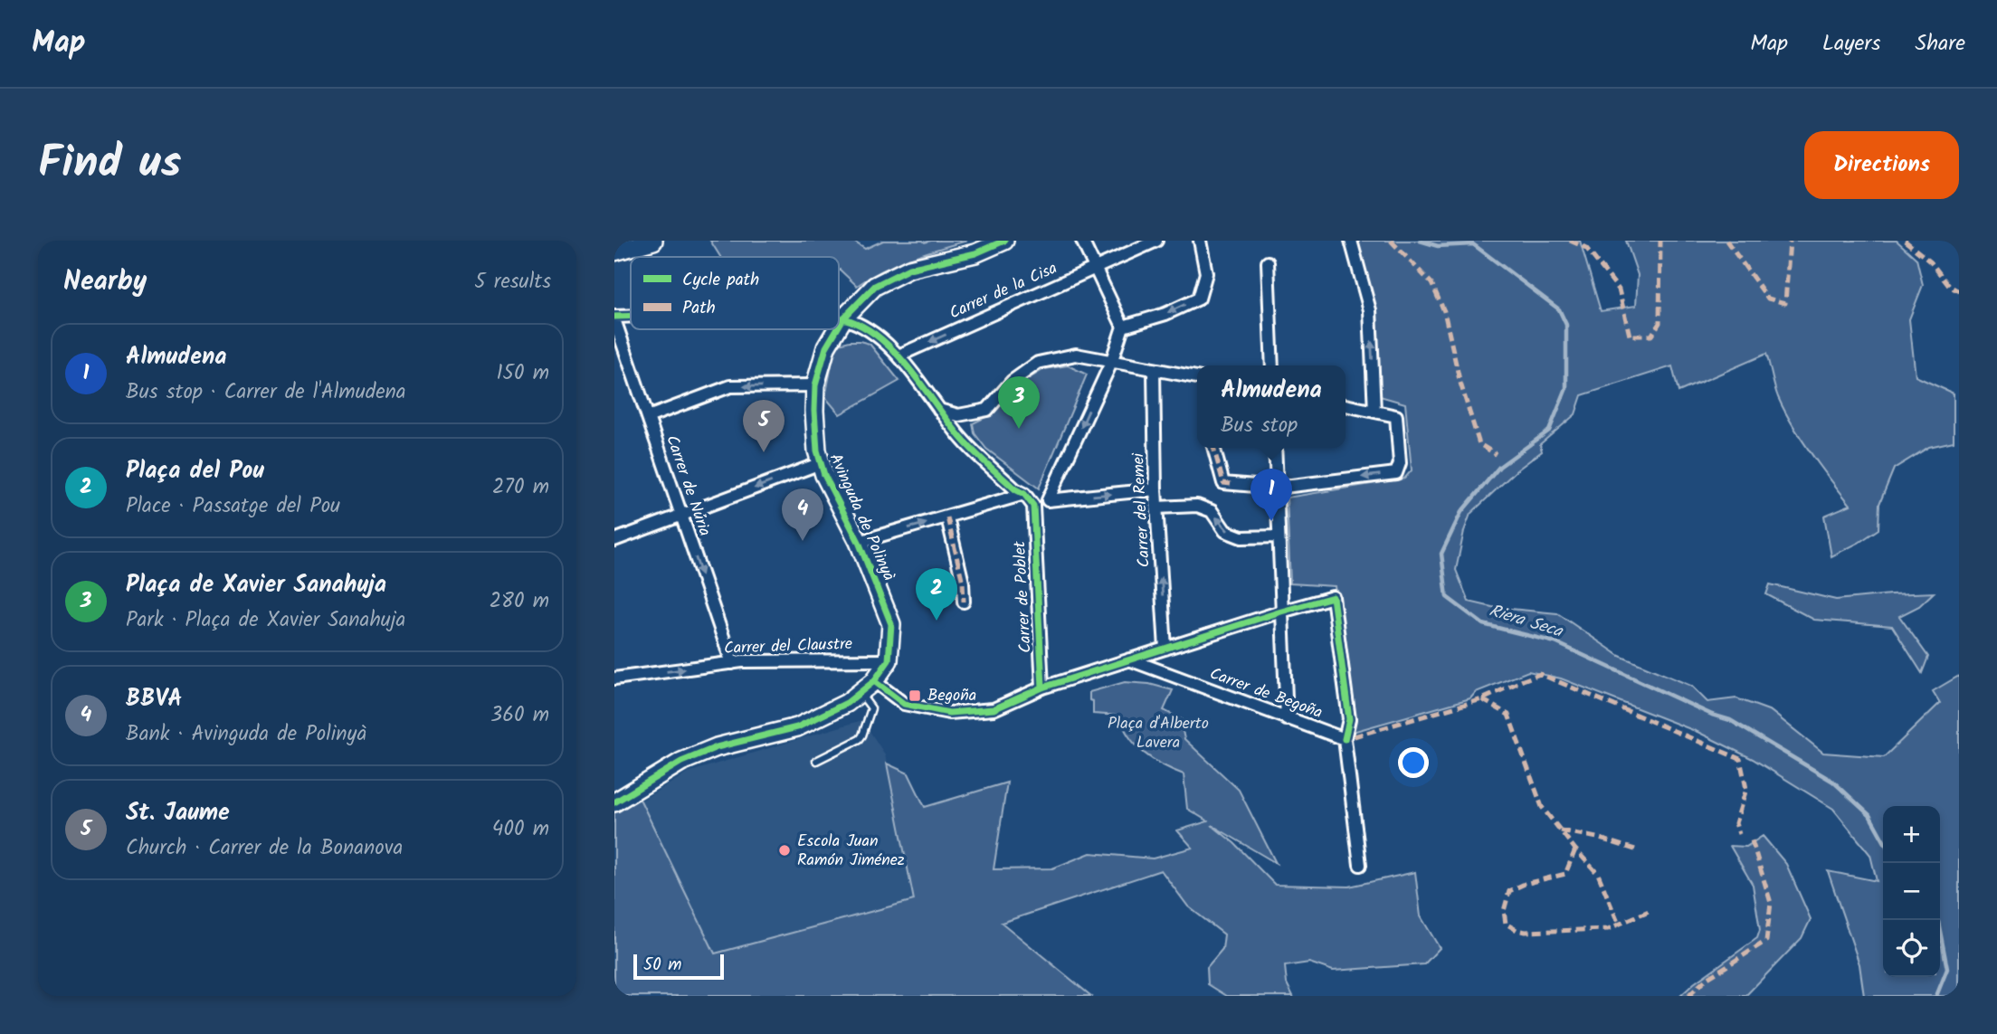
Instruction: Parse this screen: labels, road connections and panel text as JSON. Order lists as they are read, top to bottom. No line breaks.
{"streets":{"street":["Carrer de la Cisa","Carrer de Núria","Carrer del Remei","Avinguda de Polinyà","Carrer de Poblet","Carrer del Claustre","Carrer de Begoña"]},"crossings":[["Carrer de Núria","Carrer del Claustre"],["Avinguda de Polinyà","Carrer del Claustre"]],"one_way":["Carrer de Núria","Carrer del Remei"],"water":["Riera Seca"],"parks":["Plaça d'Alberto Lavera"],"places":{"transit":["Begoña"],"other":["Escola Juan Ramón Jiménez"]},"legend":["Cycle path","Path"],"scale_bar":"50 m","page":{"header":"Map","nav":["Map","Layers","Share"],"title":"Find us","buttons":"Directions","heading":["Nearby","5 results"],"list":[{"mark":"1","name":"Almudena","note":"Bus stop · Carrer de l'Almudena","value":"150 m"},{"mark":"2","name":"Plaça del Pou","note":"Place · Passatge del Pou","value":"270 m"},{"mark":"3","name":"Plaça de Xavier Sanahuja","note":"Park · Plaça de Xavier Sanahuja","value":"280 m"},{"mark":"4","name":"BBVA","note":"Bank · Avinguda de Polinyà","value":"360 m"},{"mark":"5","name":"St. Jaume","note":"Church · Carrer de la Bonanova","value":"400 m"}],"popup":["Almudena","Bus stop"],"pins":["3","5","1","4","2"],"map_buttons":["+","−"],"scale":"50 m"}}
